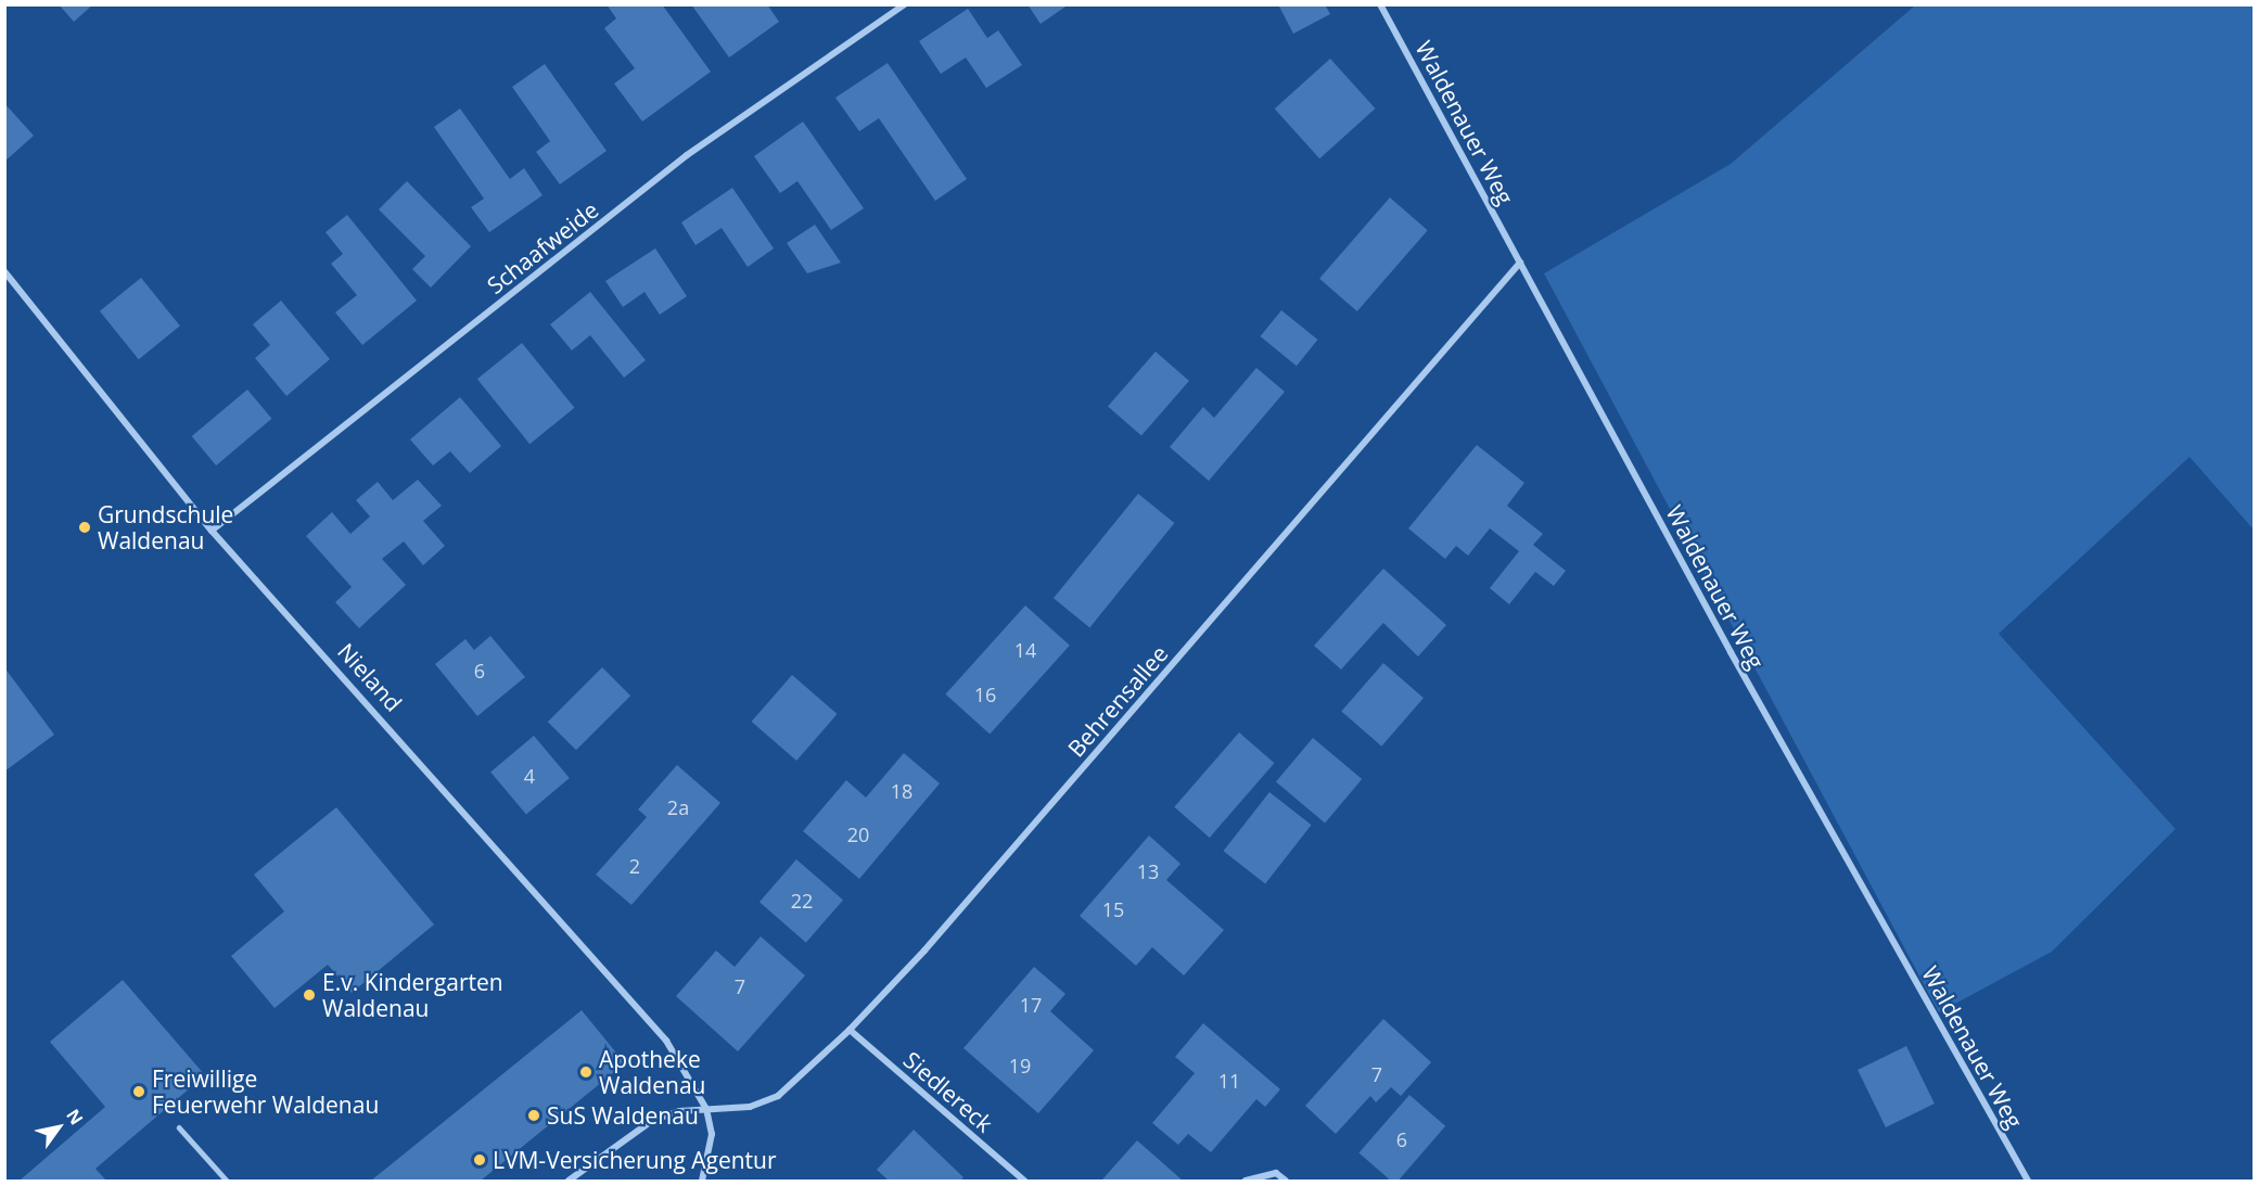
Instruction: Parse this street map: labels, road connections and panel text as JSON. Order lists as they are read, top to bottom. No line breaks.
{"streets":{"street":["Waldenauer Weg","Schaafweide","Nieland","Behrensallee","Siedlereck"]},"crossings":[["Waldenauer Weg","Behrensallee"],["Schaafweide","Nieland"],["Nieland","Behrensallee"],["Behrensallee","Siedlereck"]],"places":["Grundschule Waldenau","E.v. Kindergarten Waldenau","Apotheke Waldenau","Freiwillige Feuerwehr Waldenau","SuS Waldenau","LVM-Versicherung Agentur"],"house_numbers":["14","6","16","4","18","2a","20","2","13","22","15","7","17","19","7","11","6"],"north":"top right"}
